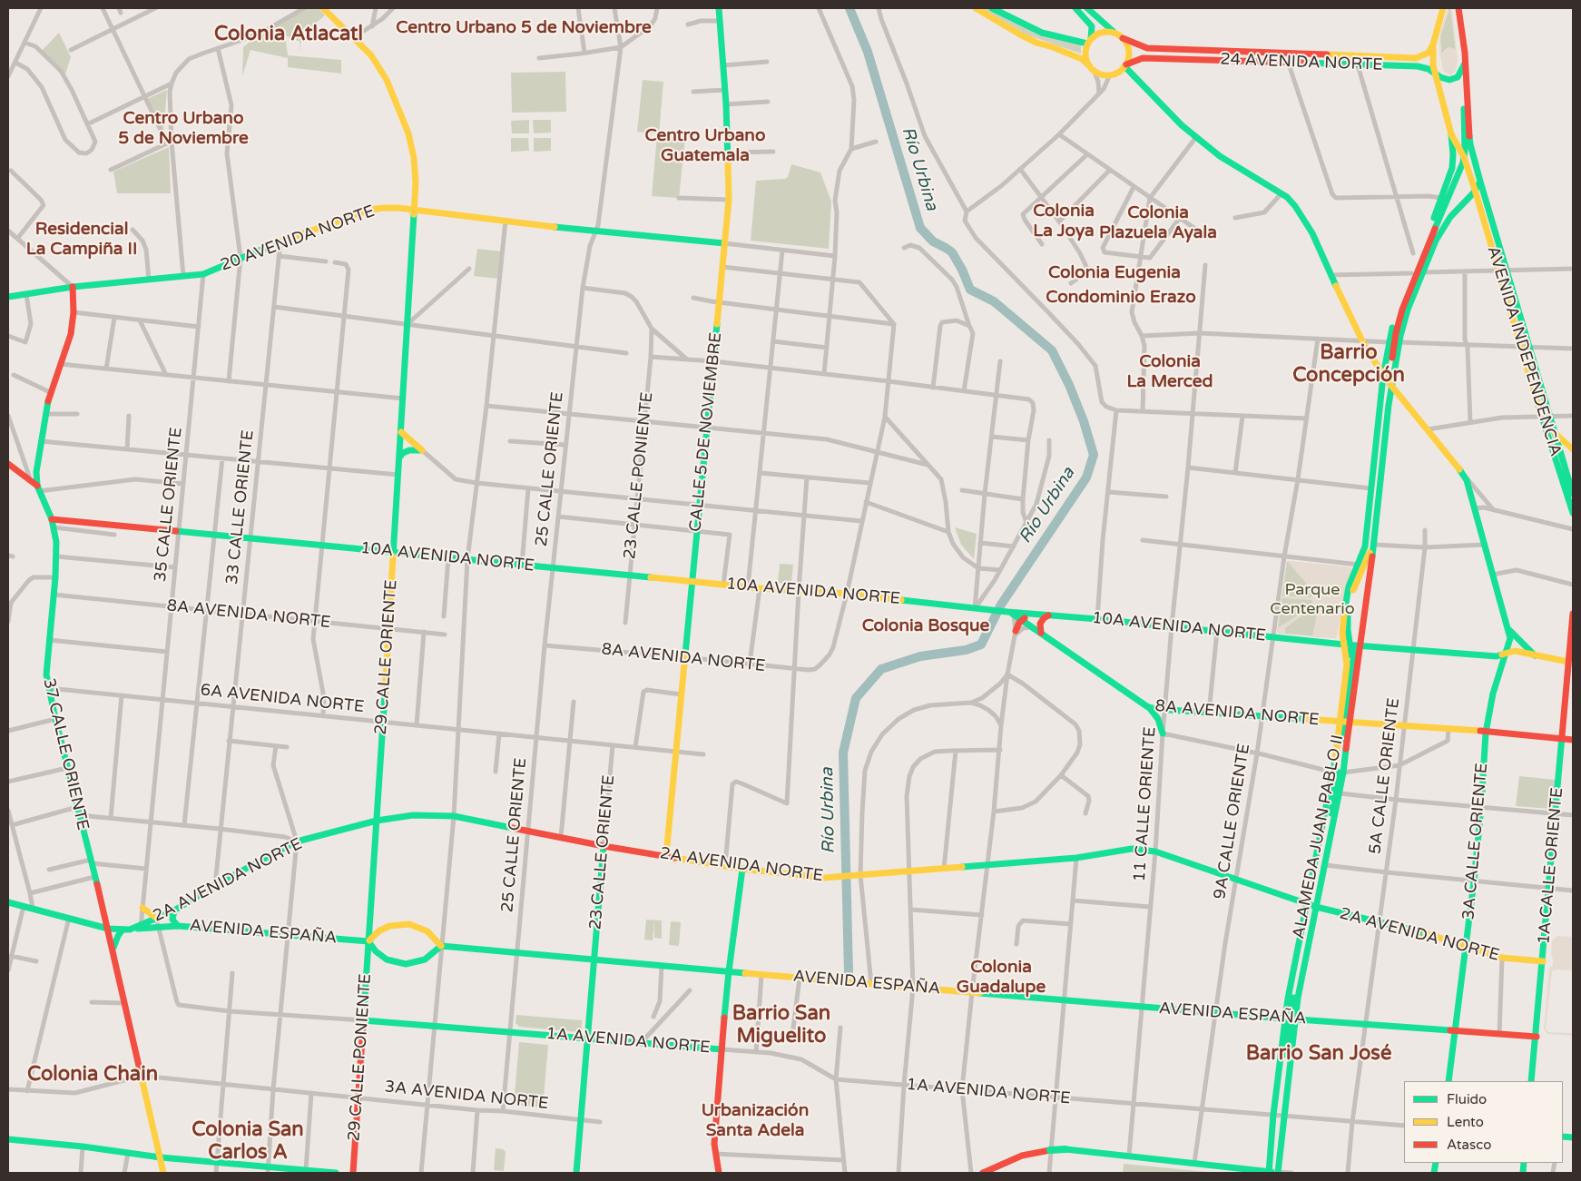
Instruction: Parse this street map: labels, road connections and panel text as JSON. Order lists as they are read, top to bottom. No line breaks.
{"streets":{"main road":["24 AVENIDA NORTE","20 AVENIDA NORTE","AVENIDA INDEPENDENCIA","CALLE 5 DE NOVIEMBRE","10A AVENIDA NORTE","8A AVENIDA NORTE","29 CALLE ORIENTE","37 CALLE ORIENTE","ALAMEDA JUAN PABLO II","3A CALLE ORIENTE","23 CALLE ORIENTE","2A AVENIDA NORTE","1A CALLE ORIENTE","AVENIDA ESPAÑA","1A AVENIDA NORTE","29 CALLE PONIENTE"],"street":["25 CALLE ORIENTE","23 CALLE PONIENTE","35 CALLE ORIENTE","33 CALLE ORIENTE","6A AVENIDA NORTE","5A CALLE ORIENTE","11 CALLE ORIENTE","9A CALLE ORIENTE","3A AVENIDA NORTE"]},"crossings":[["20 AVENIDA NORTE","CALLE 5 DE NOVIEMBRE"],["20 AVENIDA NORTE","25 CALLE ORIENTE"],["20 AVENIDA NORTE","35 CALLE ORIENTE"],["20 AVENIDA NORTE","33 CALLE ORIENTE"],["20 AVENIDA NORTE","29 CALLE ORIENTE"],["20 AVENIDA NORTE","37 CALLE ORIENTE"],["AVENIDA INDEPENDENCIA","ALAMEDA JUAN PABLO II"],["CALLE 5 DE NOVIEMBRE","10A AVENIDA NORTE"],["CALLE 5 DE NOVIEMBRE","8A AVENIDA NORTE"],["CALLE 5 DE NOVIEMBRE","6A AVENIDA NORTE"],["CALLE 5 DE NOVIEMBRE","2A AVENIDA NORTE"],["25 CALLE ORIENTE","10A AVENIDA NORTE"],["25 CALLE ORIENTE","8A AVENIDA NORTE"],["25 CALLE ORIENTE","6A AVENIDA NORTE"],["25 CALLE ORIENTE","2A AVENIDA NORTE"],["25 CALLE ORIENTE","AVENIDA ESPAÑA"],["25 CALLE ORIENTE","1A AVENIDA NORTE"],["25 CALLE ORIENTE","3A AVENIDA NORTE"],["23 CALLE PONIENTE","10A AVENIDA NORTE"],["35 CALLE ORIENTE","10A AVENIDA NORTE"],["35 CALLE ORIENTE","8A AVENIDA NORTE"],["35 CALLE ORIENTE","6A AVENIDA NORTE"],["35 CALLE ORIENTE","2A AVENIDA NORTE"],["35 CALLE ORIENTE","AVENIDA ESPAÑA"],["33 CALLE ORIENTE","10A AVENIDA NORTE"],["33 CALLE ORIENTE","8A AVENIDA NORTE"],["33 CALLE ORIENTE","6A AVENIDA NORTE"],["33 CALLE ORIENTE","2A AVENIDA NORTE"],["10A AVENIDA NORTE","8A AVENIDA NORTE"],["10A AVENIDA NORTE","29 CALLE ORIENTE"],["10A AVENIDA NORTE","37 CALLE ORIENTE"],["10A AVENIDA NORTE","5A CALLE ORIENTE"],["10A AVENIDA NORTE","11 CALLE ORIENTE"],["10A AVENIDA NORTE","9A CALLE ORIENTE"],["10A AVENIDA NORTE","ALAMEDA JUAN PABLO II"],["10A AVENIDA NORTE","3A CALLE ORIENTE"],["10A AVENIDA NORTE","1A CALLE ORIENTE"],["8A AVENIDA NORTE","29 CALLE ORIENTE"],["8A AVENIDA NORTE","37 CALLE ORIENTE"],["8A AVENIDA NORTE","5A CALLE ORIENTE"],["8A AVENIDA NORTE","11 CALLE ORIENTE"],["8A AVENIDA NORTE","9A CALLE ORIENTE"],["8A AVENIDA NORTE","ALAMEDA JUAN PABLO II"],["8A AVENIDA NORTE","3A CALLE ORIENTE"],["8A AVENIDA NORTE","1A CALLE ORIENTE"],["29 CALLE ORIENTE","6A AVENIDA NORTE"],["29 CALLE ORIENTE","2A AVENIDA NORTE"],["29 CALLE ORIENTE","AVENIDA ESPAÑA"],["29 CALLE ORIENTE","29 CALLE PONIENTE"],["6A AVENIDA NORTE","37 CALLE ORIENTE"],["6A AVENIDA NORTE","23 CALLE ORIENTE"],["37 CALLE ORIENTE","3A AVENIDA NORTE"],["5A CALLE ORIENTE","2A AVENIDA NORTE"],["5A CALLE ORIENTE","AVENIDA ESPAÑA"],["5A CALLE ORIENTE","1A AVENIDA NORTE"],["11 CALLE ORIENTE","2A AVENIDA NORTE"],["11 CALLE ORIENTE","AVENIDA ESPAÑA"],["11 CALLE ORIENTE","1A AVENIDA NORTE"],["9A CALLE ORIENTE","2A AVENIDA NORTE"],["9A CALLE ORIENTE","AVENIDA ESPAÑA"],["9A CALLE ORIENTE","1A AVENIDA NORTE"],["ALAMEDA JUAN PABLO II","2A AVENIDA NORTE"],["3A CALLE ORIENTE","2A AVENIDA NORTE"],["3A CALLE ORIENTE","AVENIDA ESPAÑA"],["23 CALLE ORIENTE","2A AVENIDA NORTE"],["23 CALLE ORIENTE","AVENIDA ESPAÑA"],["2A AVENIDA NORTE","1A CALLE ORIENTE"],["2A AVENIDA NORTE","AVENIDA ESPAÑA"],["2A AVENIDA NORTE","1A AVENIDA NORTE"],["1A CALLE ORIENTE","AVENIDA ESPAÑA"],["AVENIDA ESPAÑA","1A AVENIDA NORTE"],["AVENIDA ESPAÑA","29 CALLE PONIENTE"],["1A AVENIDA NORTE","29 CALLE PONIENTE"],["29 CALLE PONIENTE","3A AVENIDA NORTE"]],"districts":["Centro Urbano 5 de Noviembre","Colonia Atlacatl","Centro Urbano 5 de Noviembre","Centro Urbano Guatemala","Colonia La Joya","Colonia Plazuela Ayala","Residencial La Campiña II","Colonia Eugenia","Condominio Erazo","Barrio Concepción","Colonia La Merced","Colonia Bosque","Colonia Guadalupe","Barrio San Miguelito","Barrio San José","Colonia Chain","Urbanización Santa Adela","Colonia San Carlos A"],"water":["Río Urbina"],"parks":["Parque Centenario"],"legend":["Fluido","Lento","Atasco"]}
